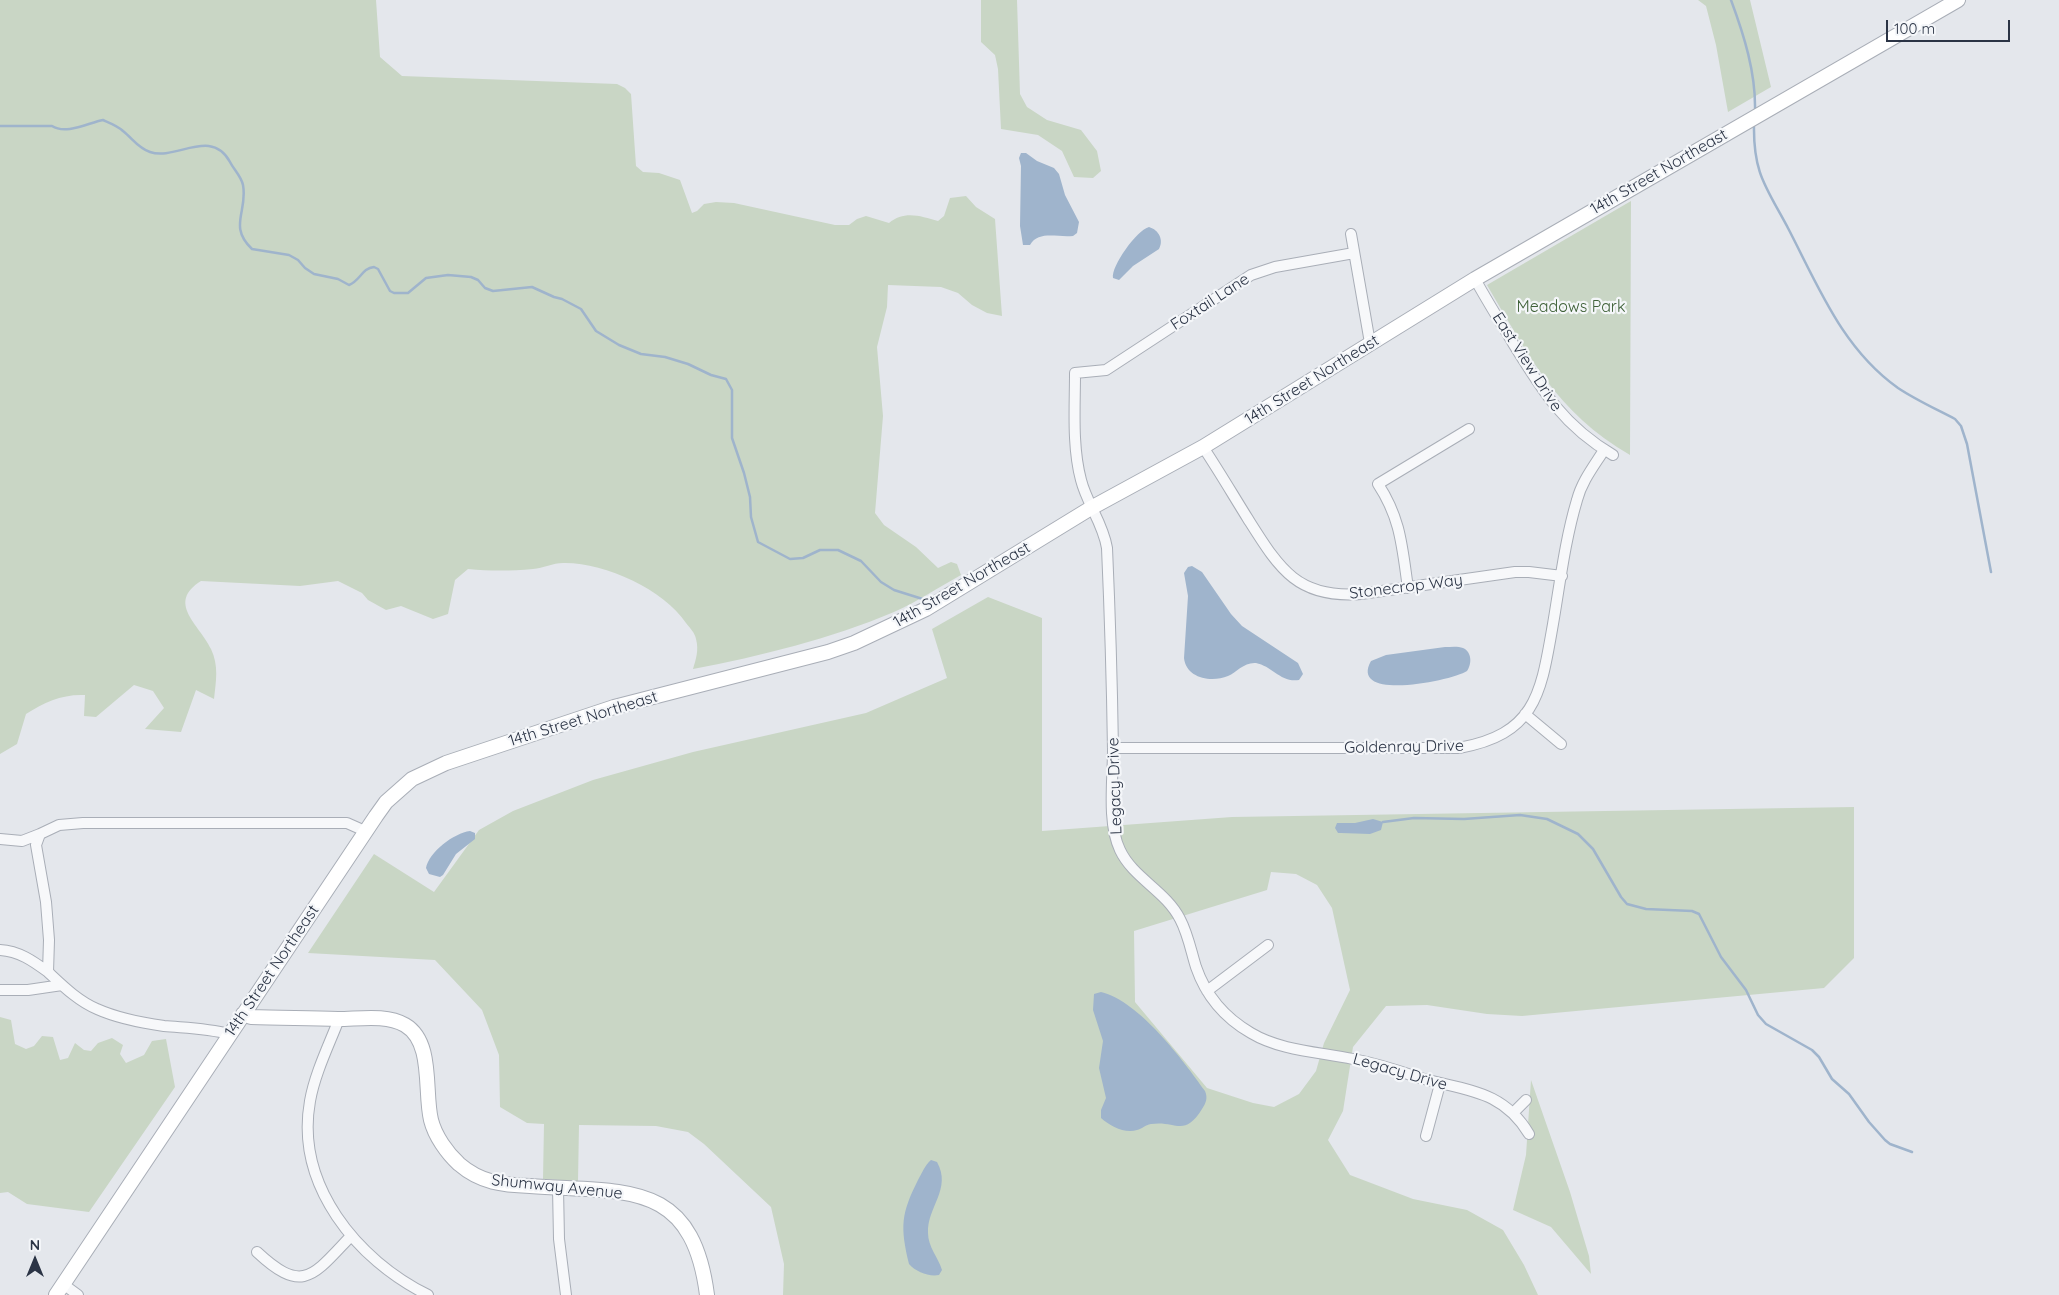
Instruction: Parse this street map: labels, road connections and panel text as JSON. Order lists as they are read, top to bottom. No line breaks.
{"streets":{"street":["14th Street Northeast","Foxtail Lane","East View Drive","Stonecrop Way","Goldenray Drive","Legacy Drive","Shumway Avenue"]},"crossings":[["14th Street Northeast","East View Drive"],["14th Street Northeast","Stonecrop Way"],["14th Street Northeast","Legacy Drive"],["14th Street Northeast","Shumway Avenue"],["Foxtail Lane","Legacy Drive"],["East View Drive","Goldenray Drive"],["Stonecrop Way","Goldenray Drive"],["Goldenray Drive","Legacy Drive"]],"parks":["Meadows Park"],"scale_bar":"100 m","north":"top"}
